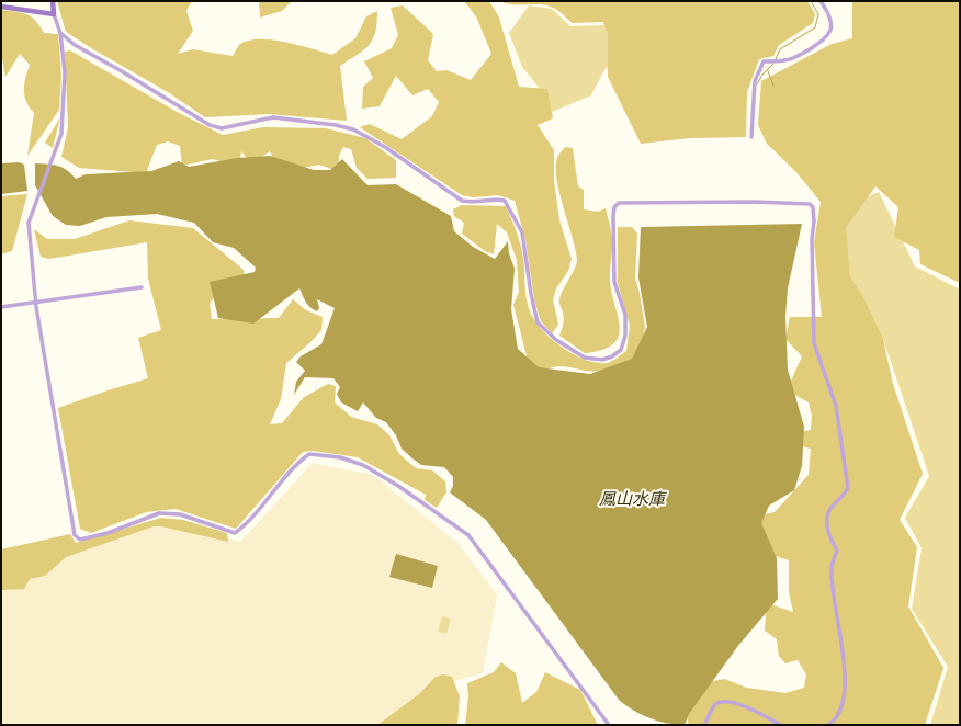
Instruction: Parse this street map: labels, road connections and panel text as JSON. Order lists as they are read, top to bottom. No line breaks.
{"water":["鳳山水庫"]}
